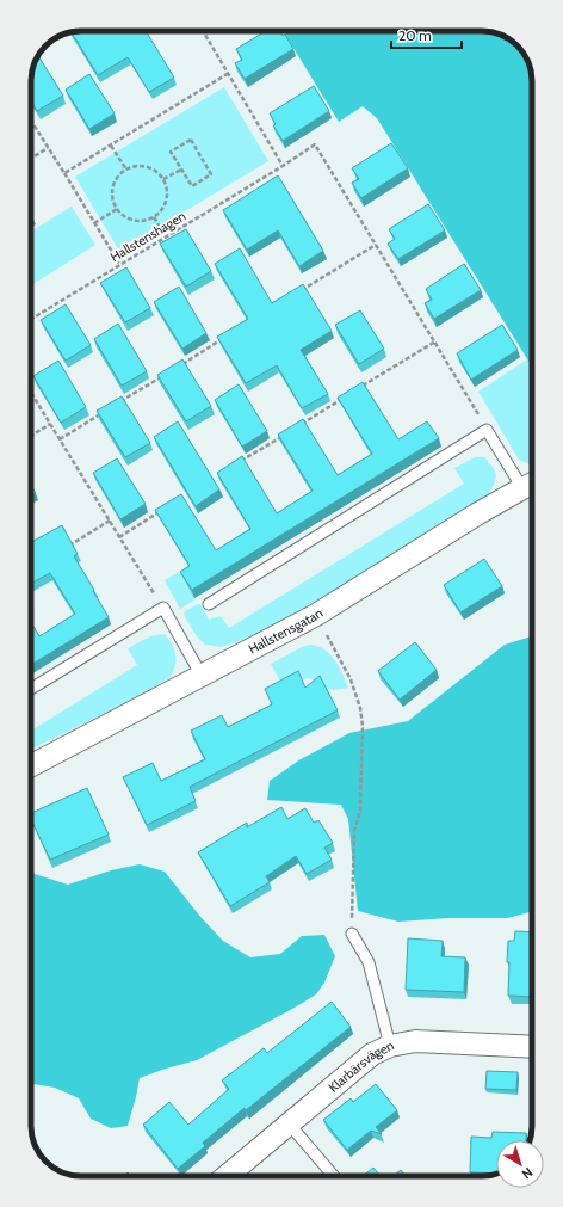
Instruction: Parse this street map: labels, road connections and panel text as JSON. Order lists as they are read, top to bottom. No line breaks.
{"streets":{"street":["Hallstensgatan","Klarbärsvägen"],"path":["Hallstenshagen"]},"scale_bar":"20 m","north":"bottom right"}
